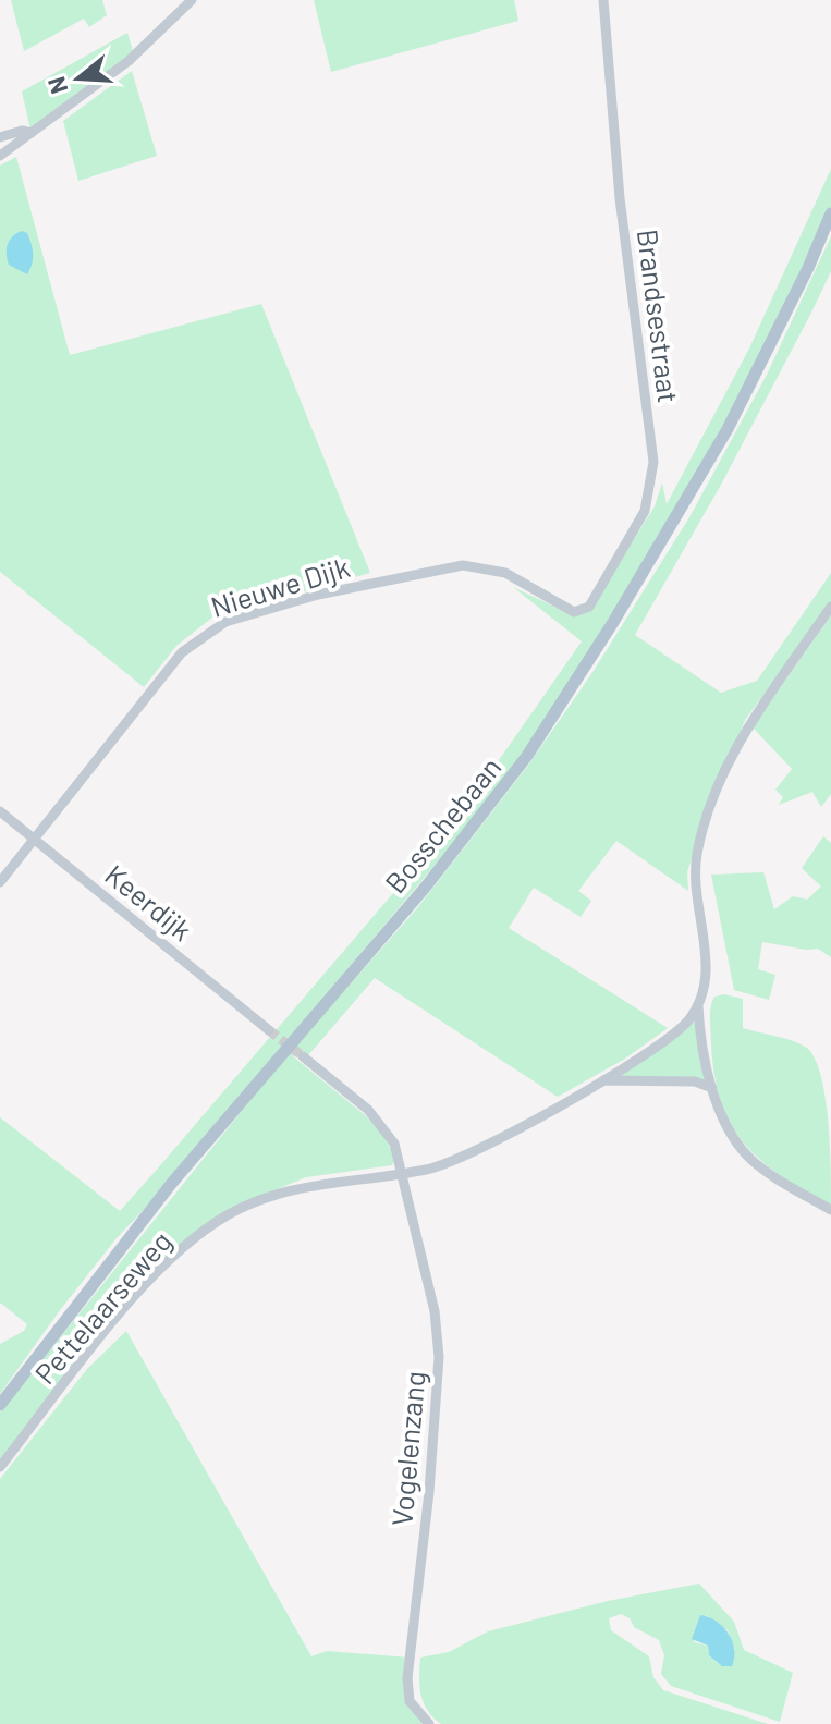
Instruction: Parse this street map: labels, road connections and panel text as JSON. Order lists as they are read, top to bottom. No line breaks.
{"streets":{"main road":["Bosschebaan"],"street":["Brandsestraat","Nieuwe Dijk","Keerdijk","Pettelaarseweg","Vogelenzang"]},"crossings":[["Brandsestraat","Nieuwe Dijk"],["Nieuwe Dijk","Keerdijk"],["Pettelaarseweg","Vogelenzang"]],"north":"left"}
